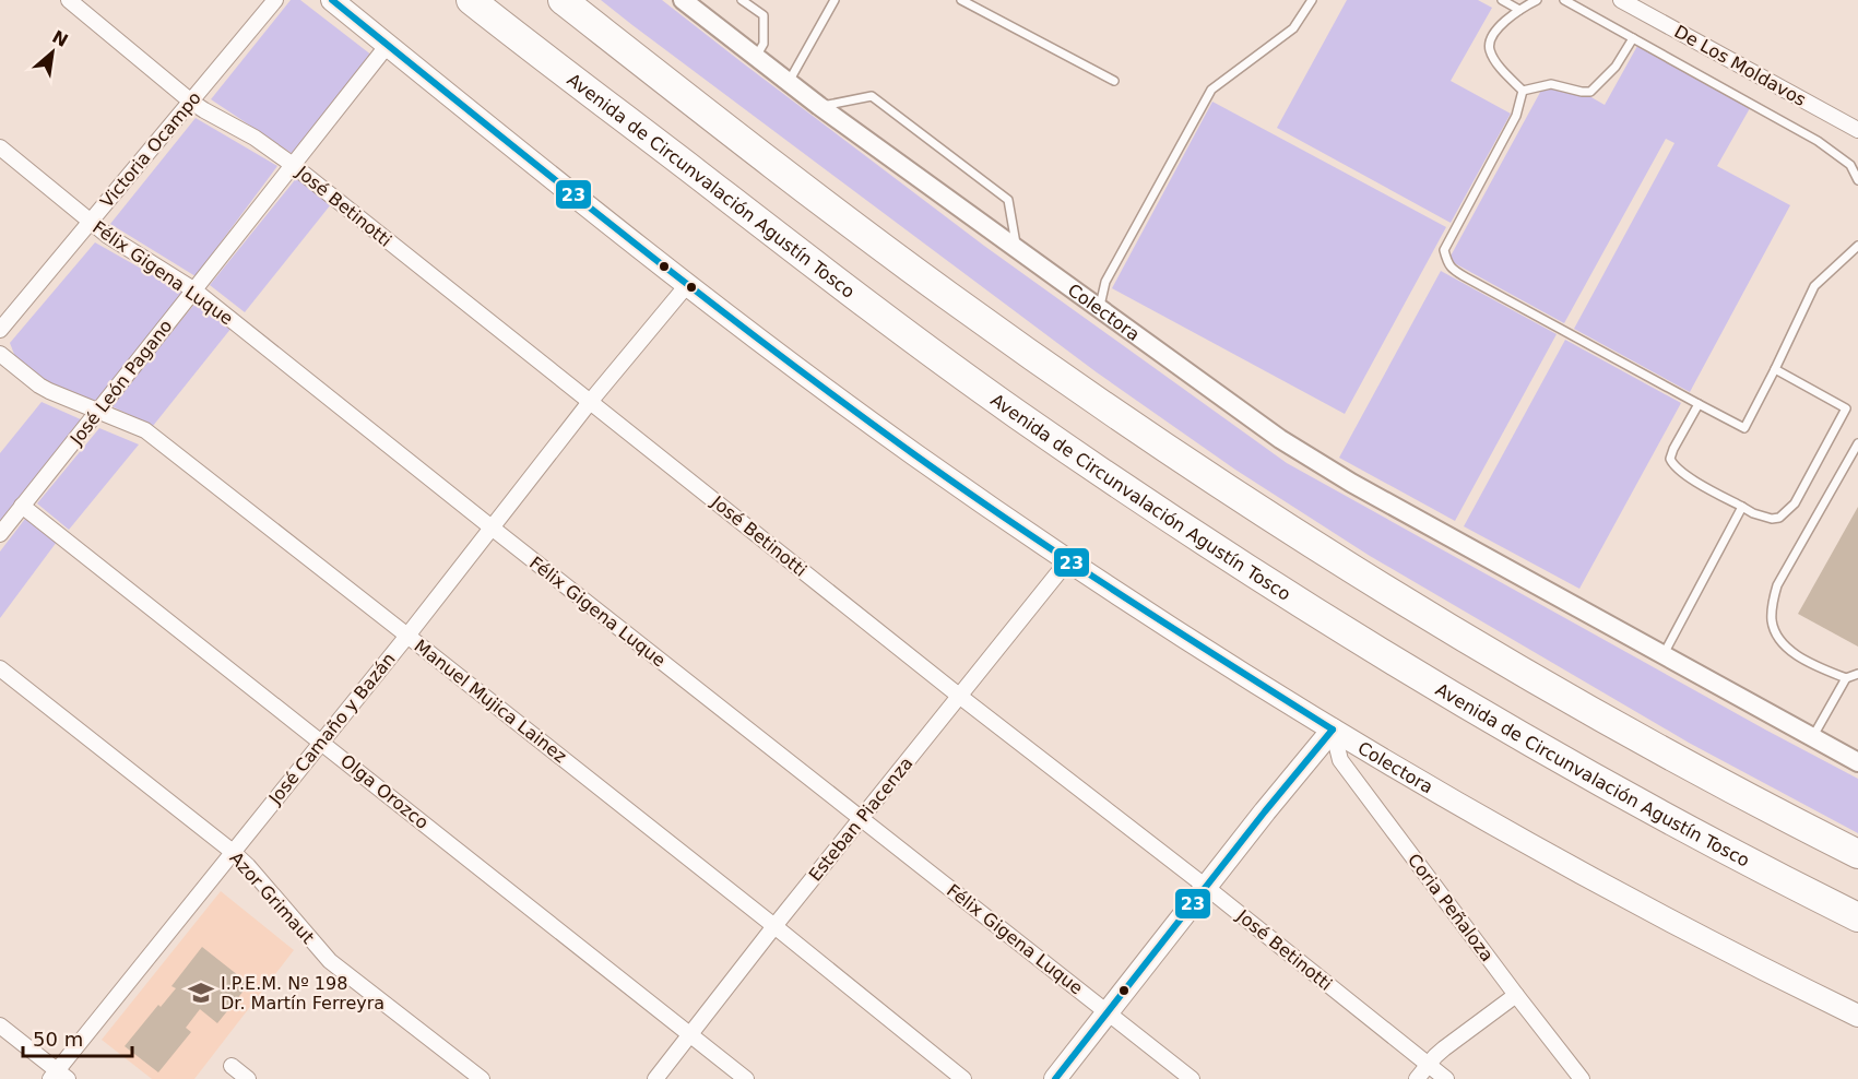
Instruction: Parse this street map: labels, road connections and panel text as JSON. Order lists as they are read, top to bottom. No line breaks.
{"streets":{"highway":["Avenida de Circunvalación Agustín Tosco"],"main road":["Colectora"],"street":["De Los Moldavos","Victoria Ocampo","José Betinotti","Félix Gigena Luque","José León Pagano","Manuel Mujica Lainez","José Camaño y Bazán","Olga Orozco","Esteban Piacenza","Azor Grimaut","Coria Peñaloza"]},"crossings":[["Victoria Ocampo","José Betinotti"],["Victoria Ocampo","Félix Gigena Luque"],["José Betinotti","José León Pagano"],["José Betinotti","José Camaño y Bazán"],["José Betinotti","Esteban Piacenza"],["Félix Gigena Luque","José León Pagano"],["Félix Gigena Luque","José Camaño y Bazán"],["Félix Gigena Luque","Esteban Piacenza"],["Colectora","José León Pagano"],["Colectora","José Camaño y Bazán"],["Colectora","Esteban Piacenza"],["Colectora","Coria Peñaloza"],["José León Pagano","Manuel Mujica Lainez"],["José León Pagano","Olga Orozco"],["Manuel Mujica Lainez","José Camaño y Bazán"],["Manuel Mujica Lainez","Esteban Piacenza"],["José Camaño y Bazán","Olga Orozco"],["José Camaño y Bazán","Azor Grimaut"],["Olga Orozco","Esteban Piacenza"]],"places":{"school or university":["I.P.E.M. Nº 198 Dr. Martín Ferreyra"]},"lines":["transit line 23"],"scale_bar":"50 m","north":"top right"}
